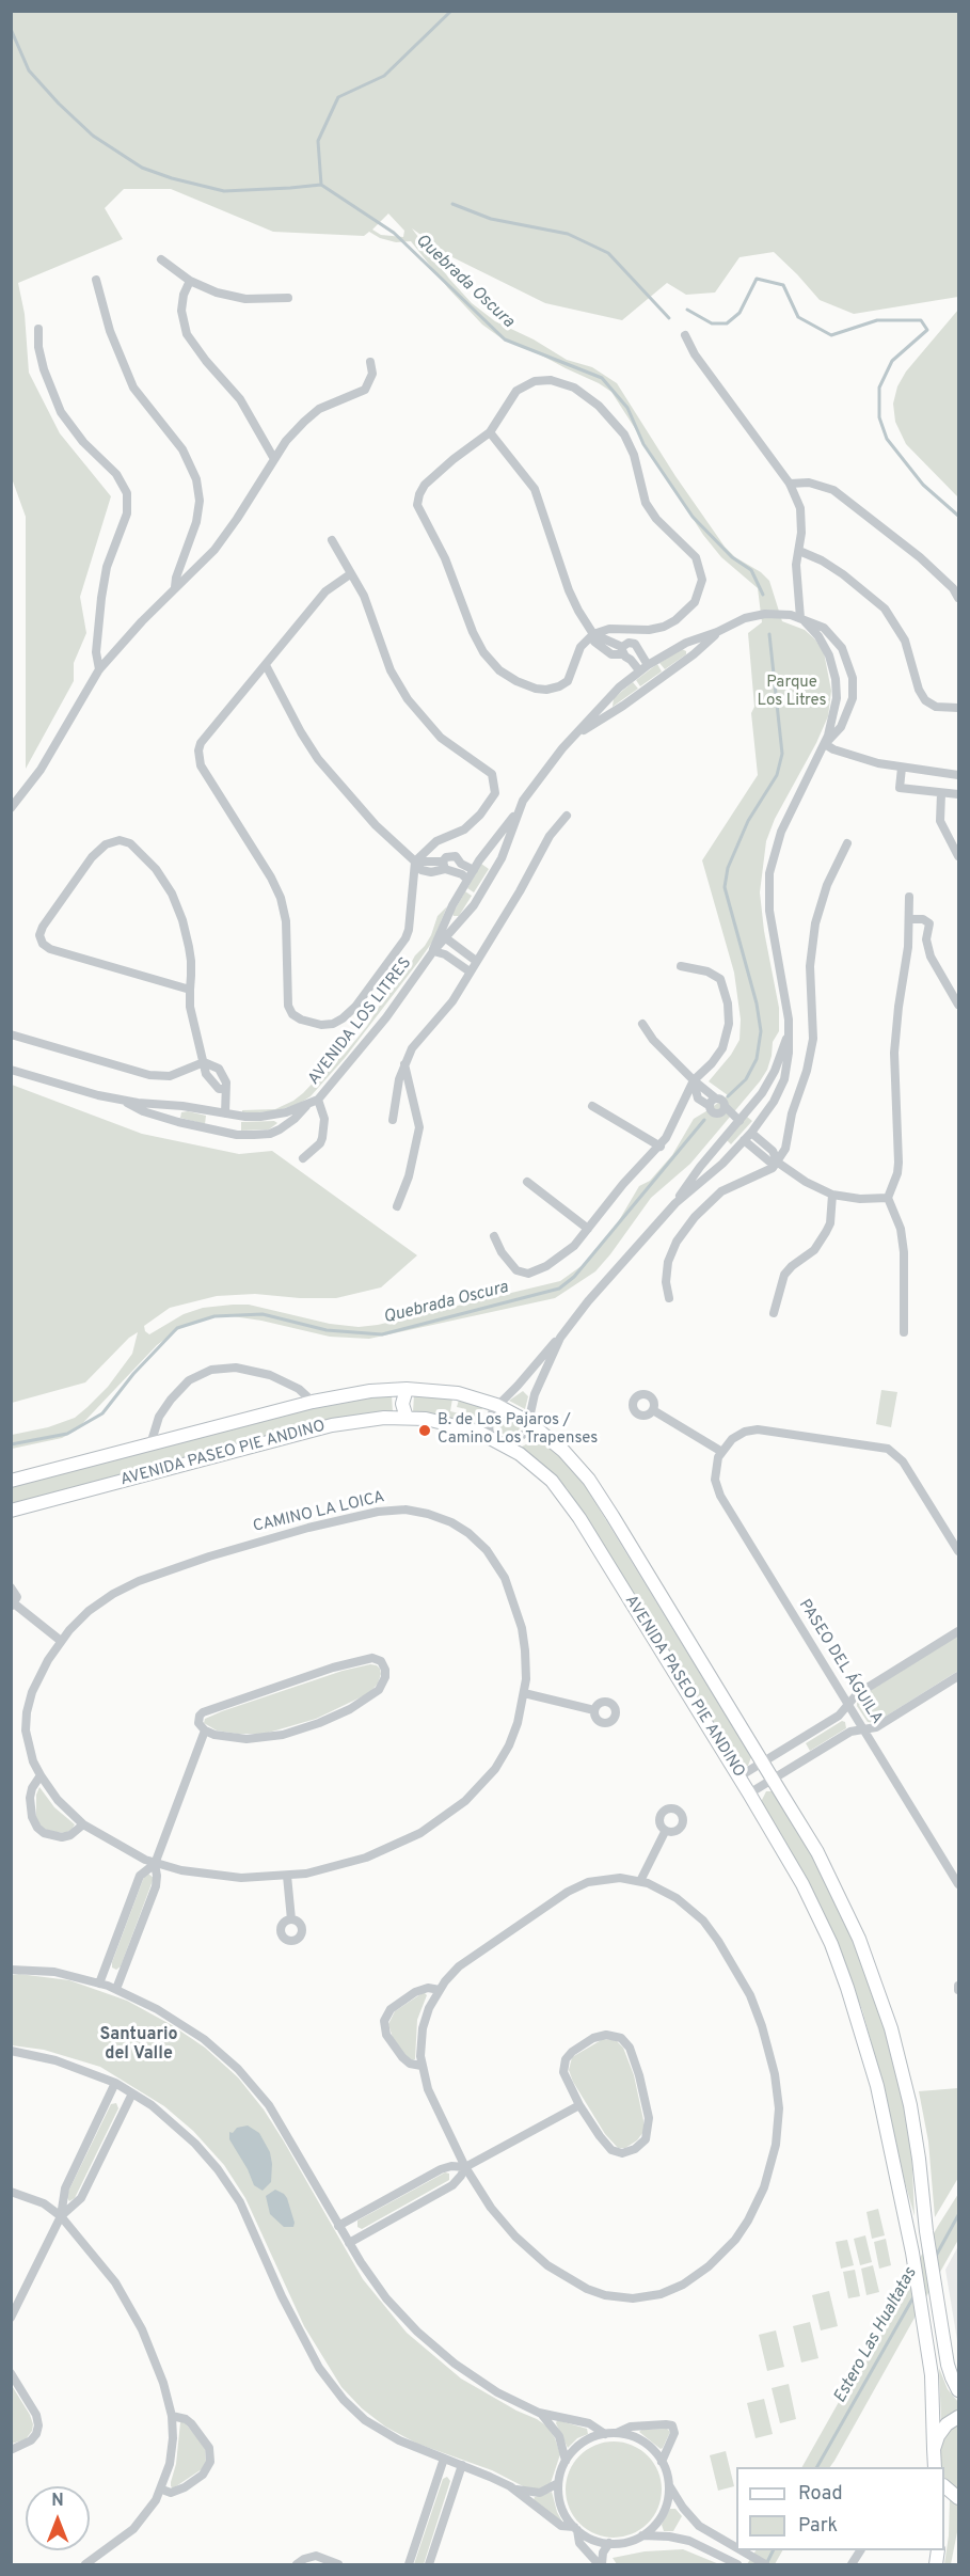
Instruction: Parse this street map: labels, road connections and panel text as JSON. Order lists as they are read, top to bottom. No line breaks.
{"streets":{"main road":["AVENIDA PASEO PIE ANDINO"],"street":["AVENIDA LOS LITRES","CAMINO LA LOICA","PASEO DEL ÁGUILA"]},"crossings":[["AVENIDA LOS LITRES","AVENIDA PASEO PIE ANDINO"]],"districts":["Santuario del Valle"],"water":["Quebrada Oscura","Estero Las Hualtatas"],"parks":["Parque Los Litres"],"places":["B. de Los Pajaros / Camino Los Trapenses"],"legend":["Road","Park"],"north":"top"}
